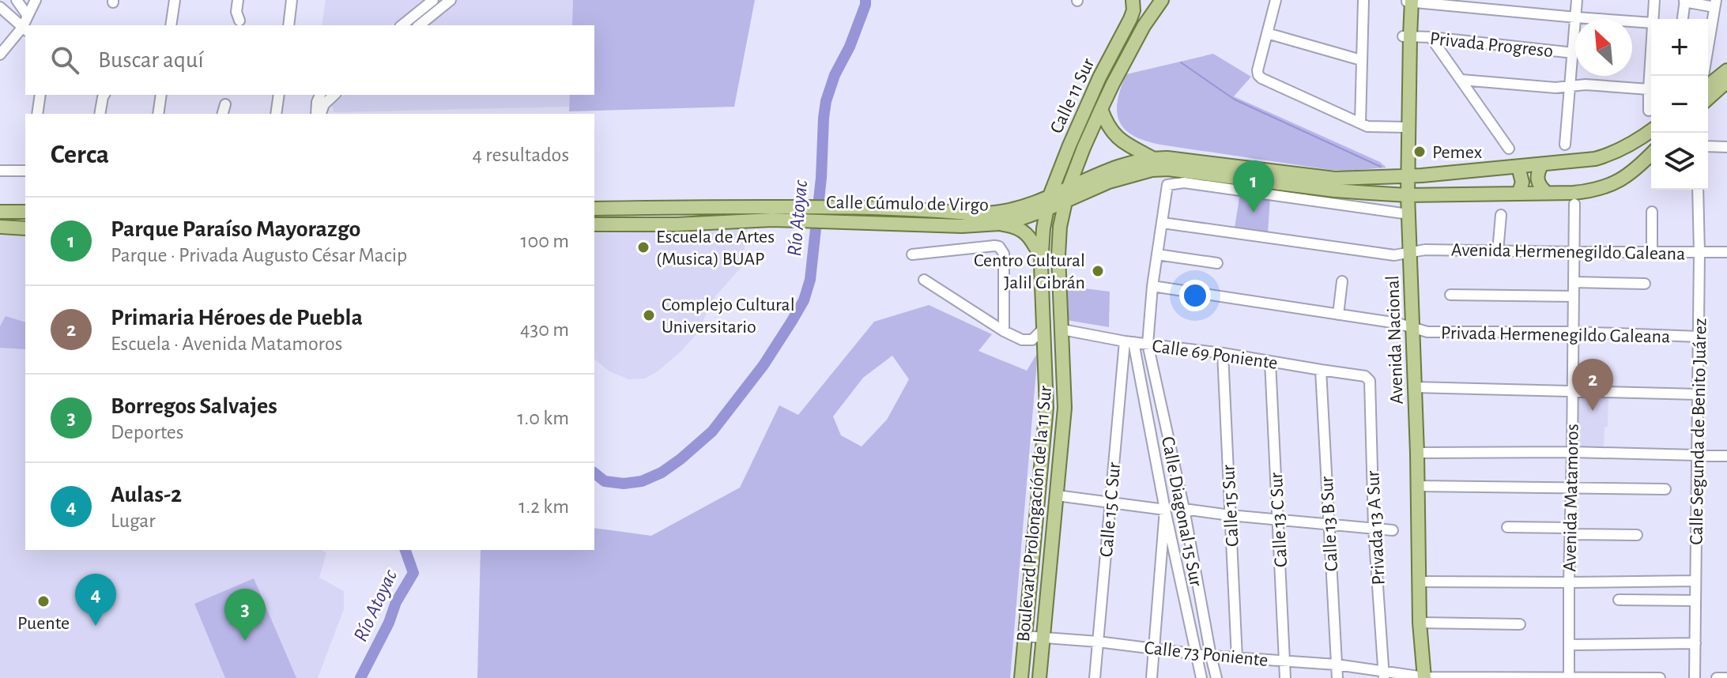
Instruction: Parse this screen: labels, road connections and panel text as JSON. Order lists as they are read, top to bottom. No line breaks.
{"streets":{"main road":["Calle 11 Sur","Calle Cúmulo de Virgo","Avenida Nacional","Boulevard Prolongación de la 11 Sur"],"street":["Privada Progreso","Avenida Hermenegildo Galeana","Privada Hermenegildo Galeana","Calle 69 Poniente","Calle Segunda de Benito Juárez","Avenida Matamoros","Calle 15 Sur","Calle 15 C Sur","Calle Diagonal 15 Sur","Calle 13 C Sur","Calle 13 B Sur","Privada 13 A Sur","Calle 73 Poniente"]},"crossings":[["Privada Progreso","Avenida Nacional"],["Calle 11 Sur","Calle Cúmulo de Virgo"],["Calle 11 Sur","Boulevard Prolongación de la 11 Sur"],["Calle Cúmulo de Virgo","Avenida Nacional"],["Calle Cúmulo de Virgo","Boulevard Prolongación de la 11 Sur"],["Avenida Hermenegildo Galeana","Avenida Nacional"],["Avenida Hermenegildo Galeana","Calle Segunda de Benito Juárez"],["Avenida Hermenegildo Galeana","Avenida Matamoros"],["Avenida Hermenegildo Galeana","Calle Diagonal 15 Sur"],["Privada Hermenegildo Galeana","Avenida Nacional"],["Privada Hermenegildo Galeana","Calle Segunda de Benito Juárez"],["Privada Hermenegildo Galeana","Avenida Matamoros"],["Privada Hermenegildo Galeana","Calle Diagonal 15 Sur"],["Avenida Nacional","Calle Diagonal 15 Sur"],["Avenida Nacional","Calle 73 Poniente"],["Calle 69 Poniente","Calle 15 Sur"],["Calle 69 Poniente","Calle 15 C Sur"],["Calle 69 Poniente","Calle Diagonal 15 Sur"],["Calle 69 Poniente","Boulevard Prolongación de la 11 Sur"],["Calle 69 Poniente","Calle 13 C Sur"],["Calle 69 Poniente","Calle 13 B Sur"],["Calle 69 Poniente","Privada 13 A Sur"],["Avenida Matamoros","Calle 73 Poniente"],["Calle 15 Sur","Calle 73 Poniente"],["Calle 15 C Sur","Calle Diagonal 15 Sur"],["Calle 15 C Sur","Calle 73 Poniente"],["Calle Diagonal 15 Sur","Calle 73 Poniente"],["Boulevard Prolongación de la 11 Sur","Calle 73 Poniente"],["Calle 13 C Sur","Calle 73 Poniente"],["Calle 13 B Sur","Calle 73 Poniente"],["Privada 13 A Sur","Calle 73 Poniente"]],"water":["Río Atoyac"],"places":["Pemex","Escuela de Artes (Musica) BUAP","Centro Cultural Jalil Gibrán","Complejo Cultural Universitario","Puente"],"north":"top left","page":{"map_buttons":["+","−"],"search":"Buscar aquí","heading":["Cerca","4 resultados"],"pins":["1","2","4","3"],"list":[{"mark":"1","name":"Parque Paraíso Mayorazgo","note":"Parque · Privada Augusto César Macip","value":"100 m"},{"mark":"2","name":"Primaria Héroes de Puebla","note":"Escuela · Avenida Matamoros","value":"430 m"},{"mark":"3","name":"Borregos Salvajes","note":"Deportes","value":"1.0 km"},{"mark":"4","name":"Aulas-2","note":"Lugar","value":"1.2 km"}]}}
